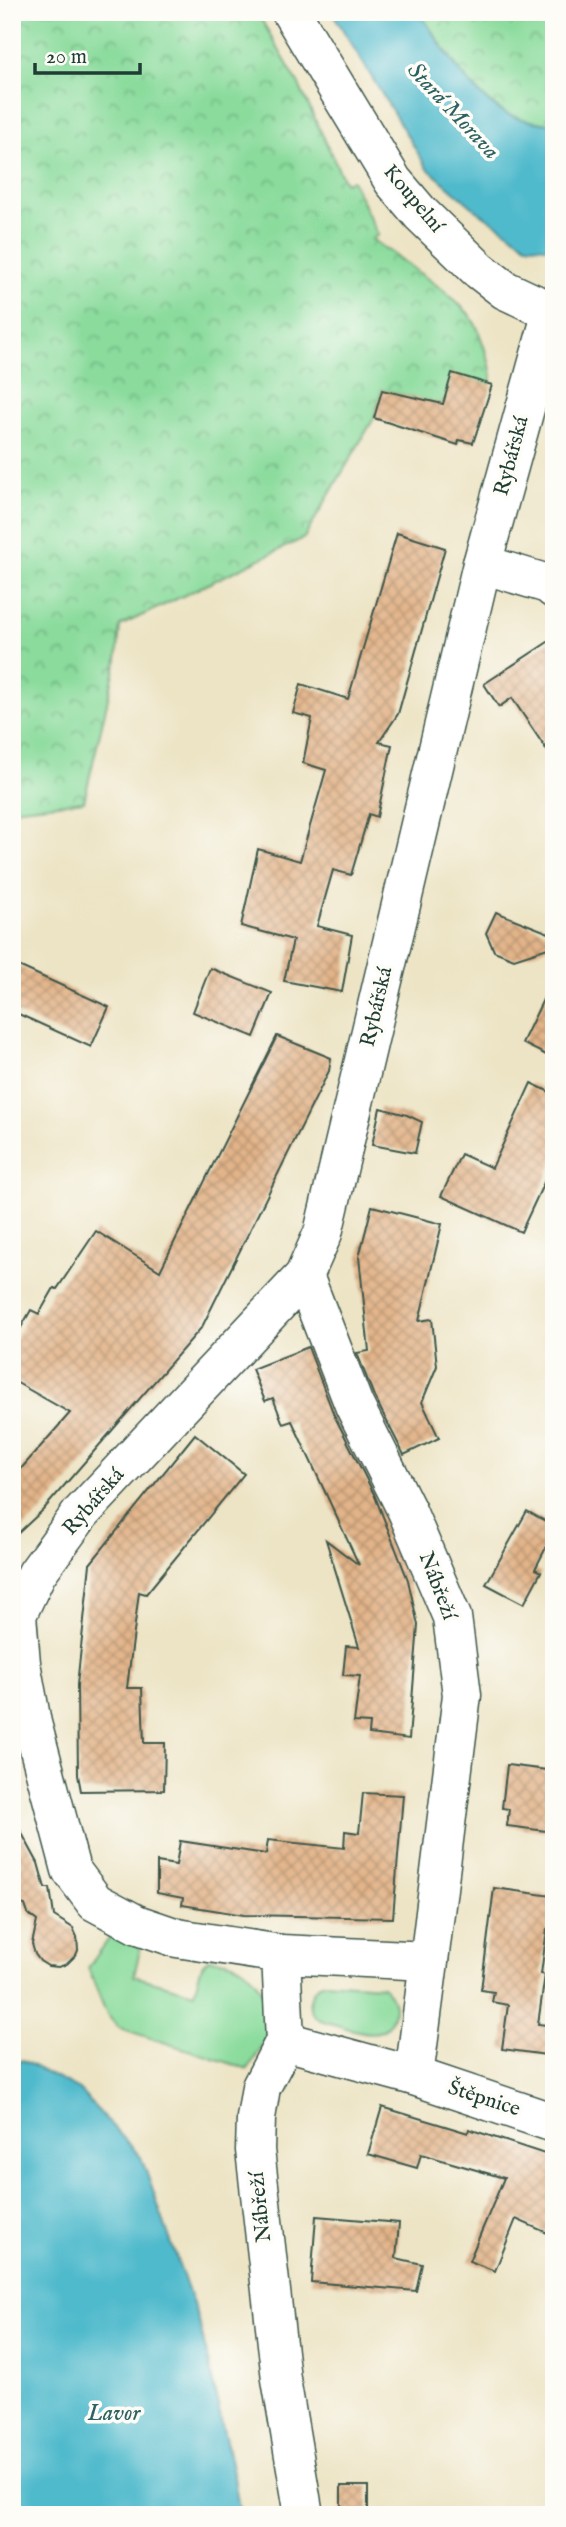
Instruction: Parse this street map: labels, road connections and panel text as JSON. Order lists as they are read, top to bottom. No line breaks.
{"streets":{"street":["Koupelní","Rybářská","Nábřeží","Štěpnice"]},"crossings":[["Koupelní","Rybářská"],["Rybářská","Nábřeží"],["Nábřeží","Štěpnice"]],"water":["Stará Morava","Lavor"],"scale_bar":"20 m"}
